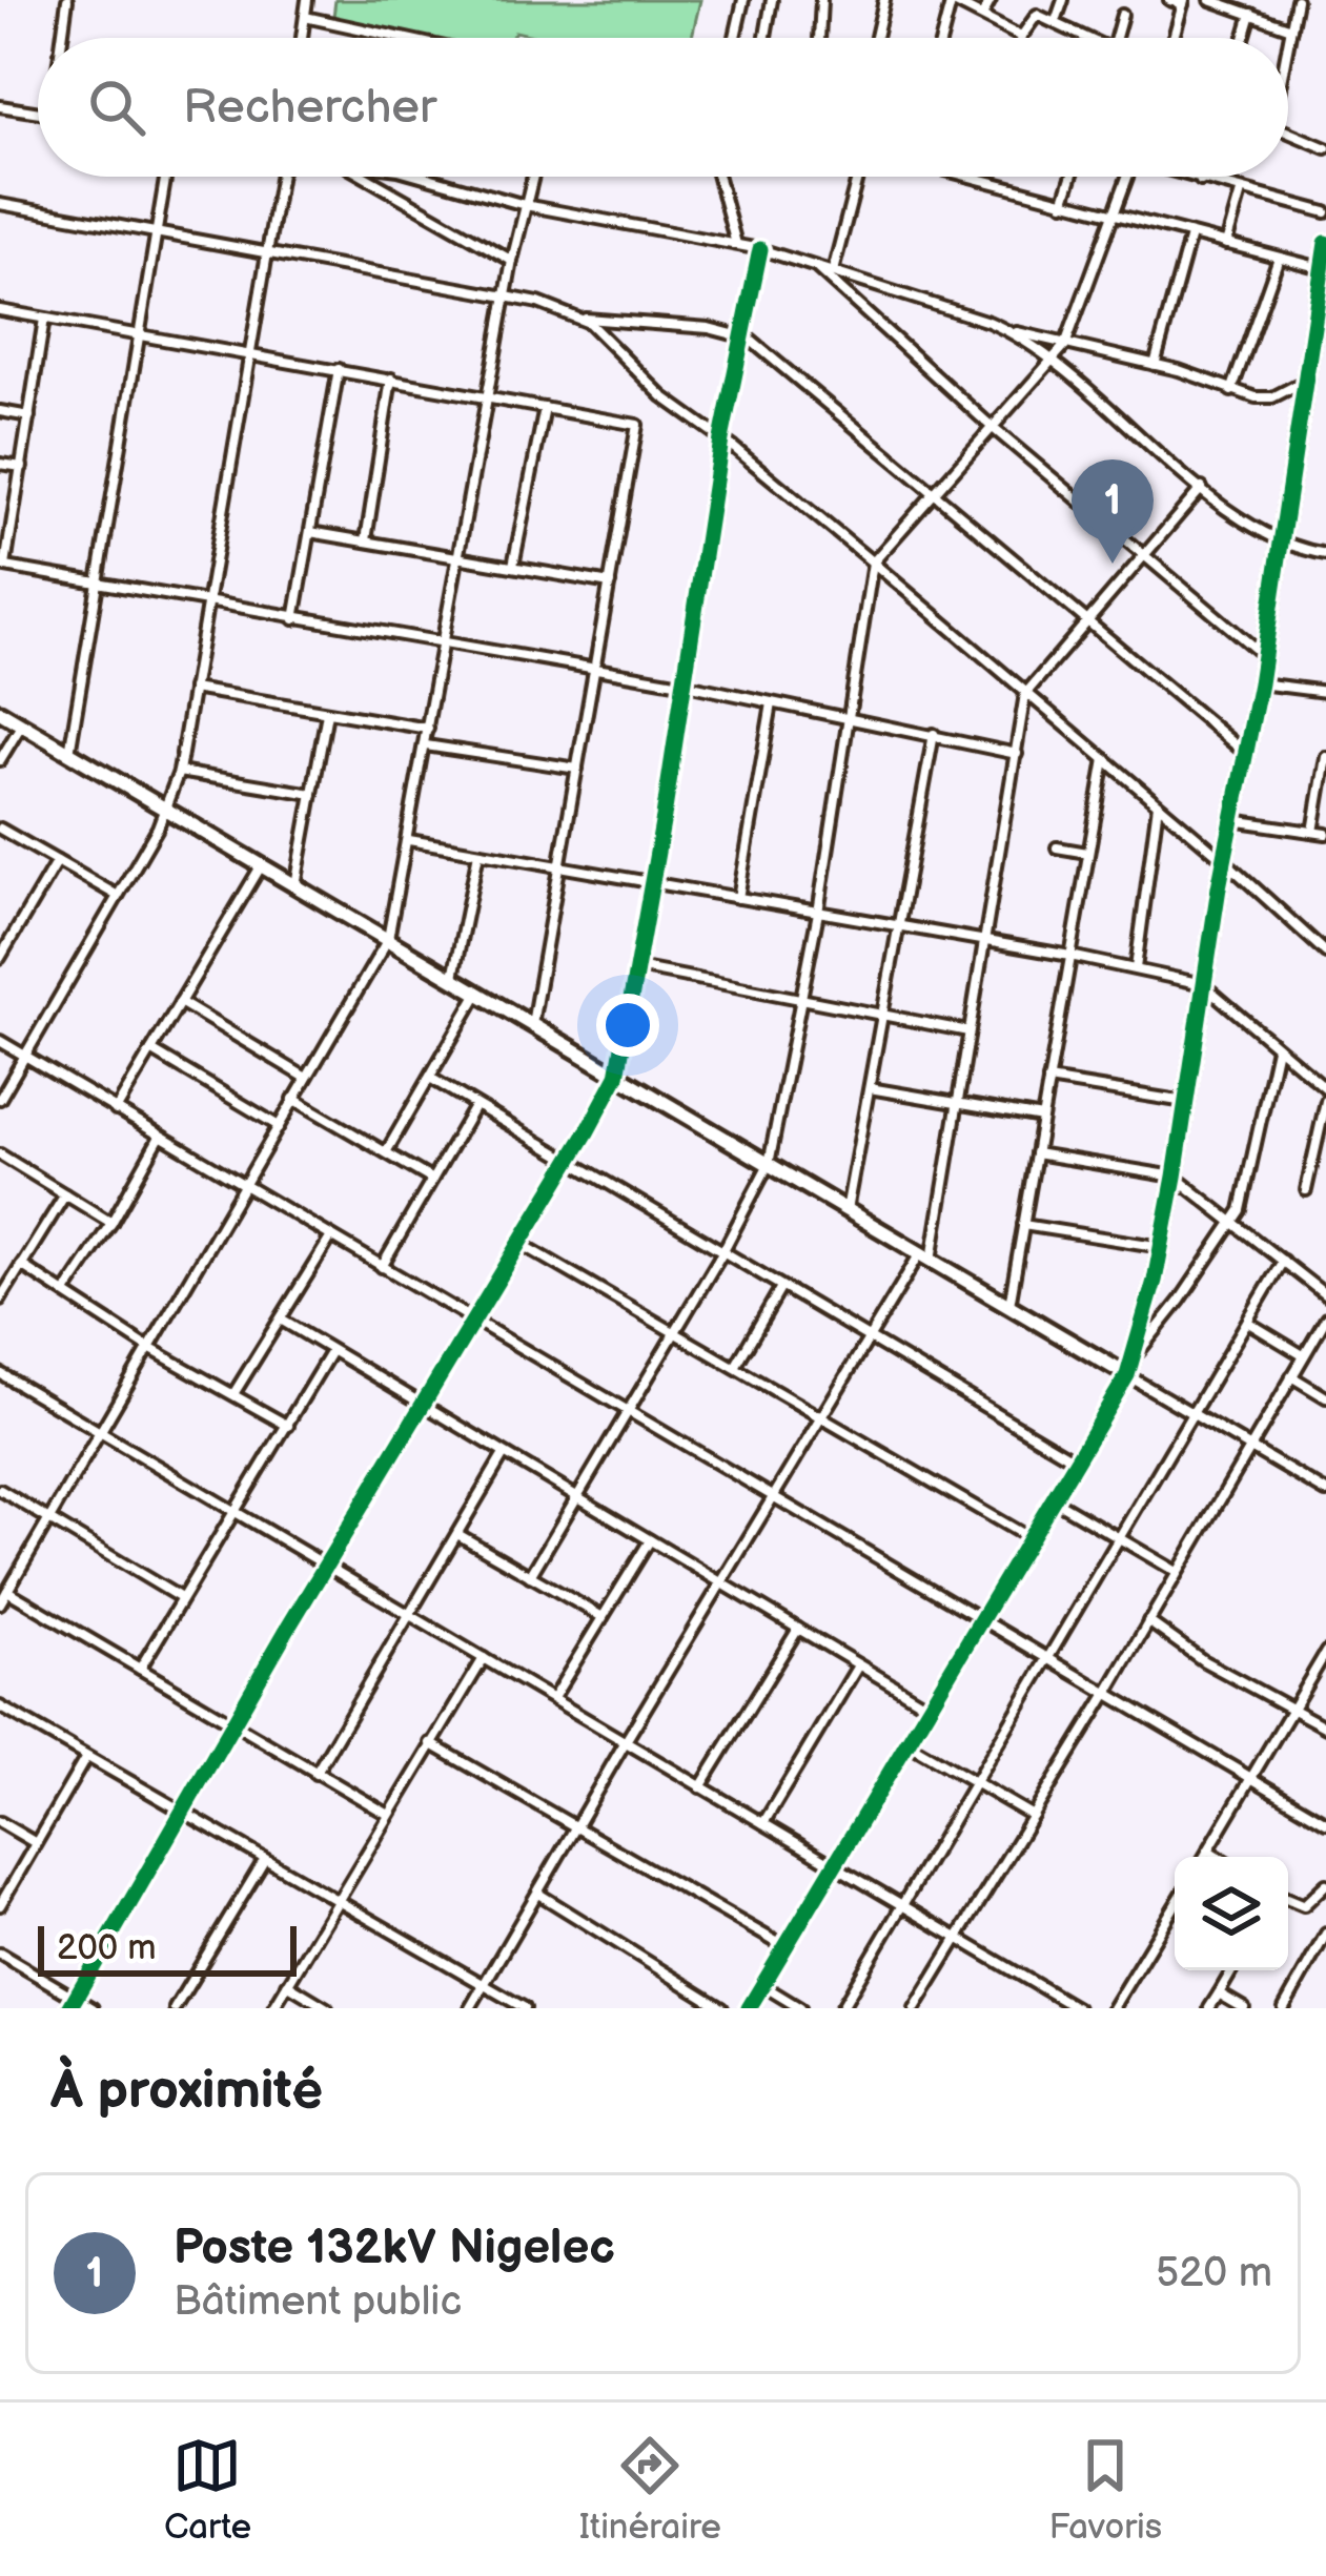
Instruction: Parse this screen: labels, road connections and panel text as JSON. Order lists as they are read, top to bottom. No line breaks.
{"scale_bar":"200 m","page":{"search":"Rechercher","pins":"1","scale":"200 m","heading":"À proximité","list":[{"mark":"1","name":"Poste 132kV Nigelec","note":"Bâtiment public","value":"520 m"}],"nav":["Carte","Itinéraire","Favoris"]}}
